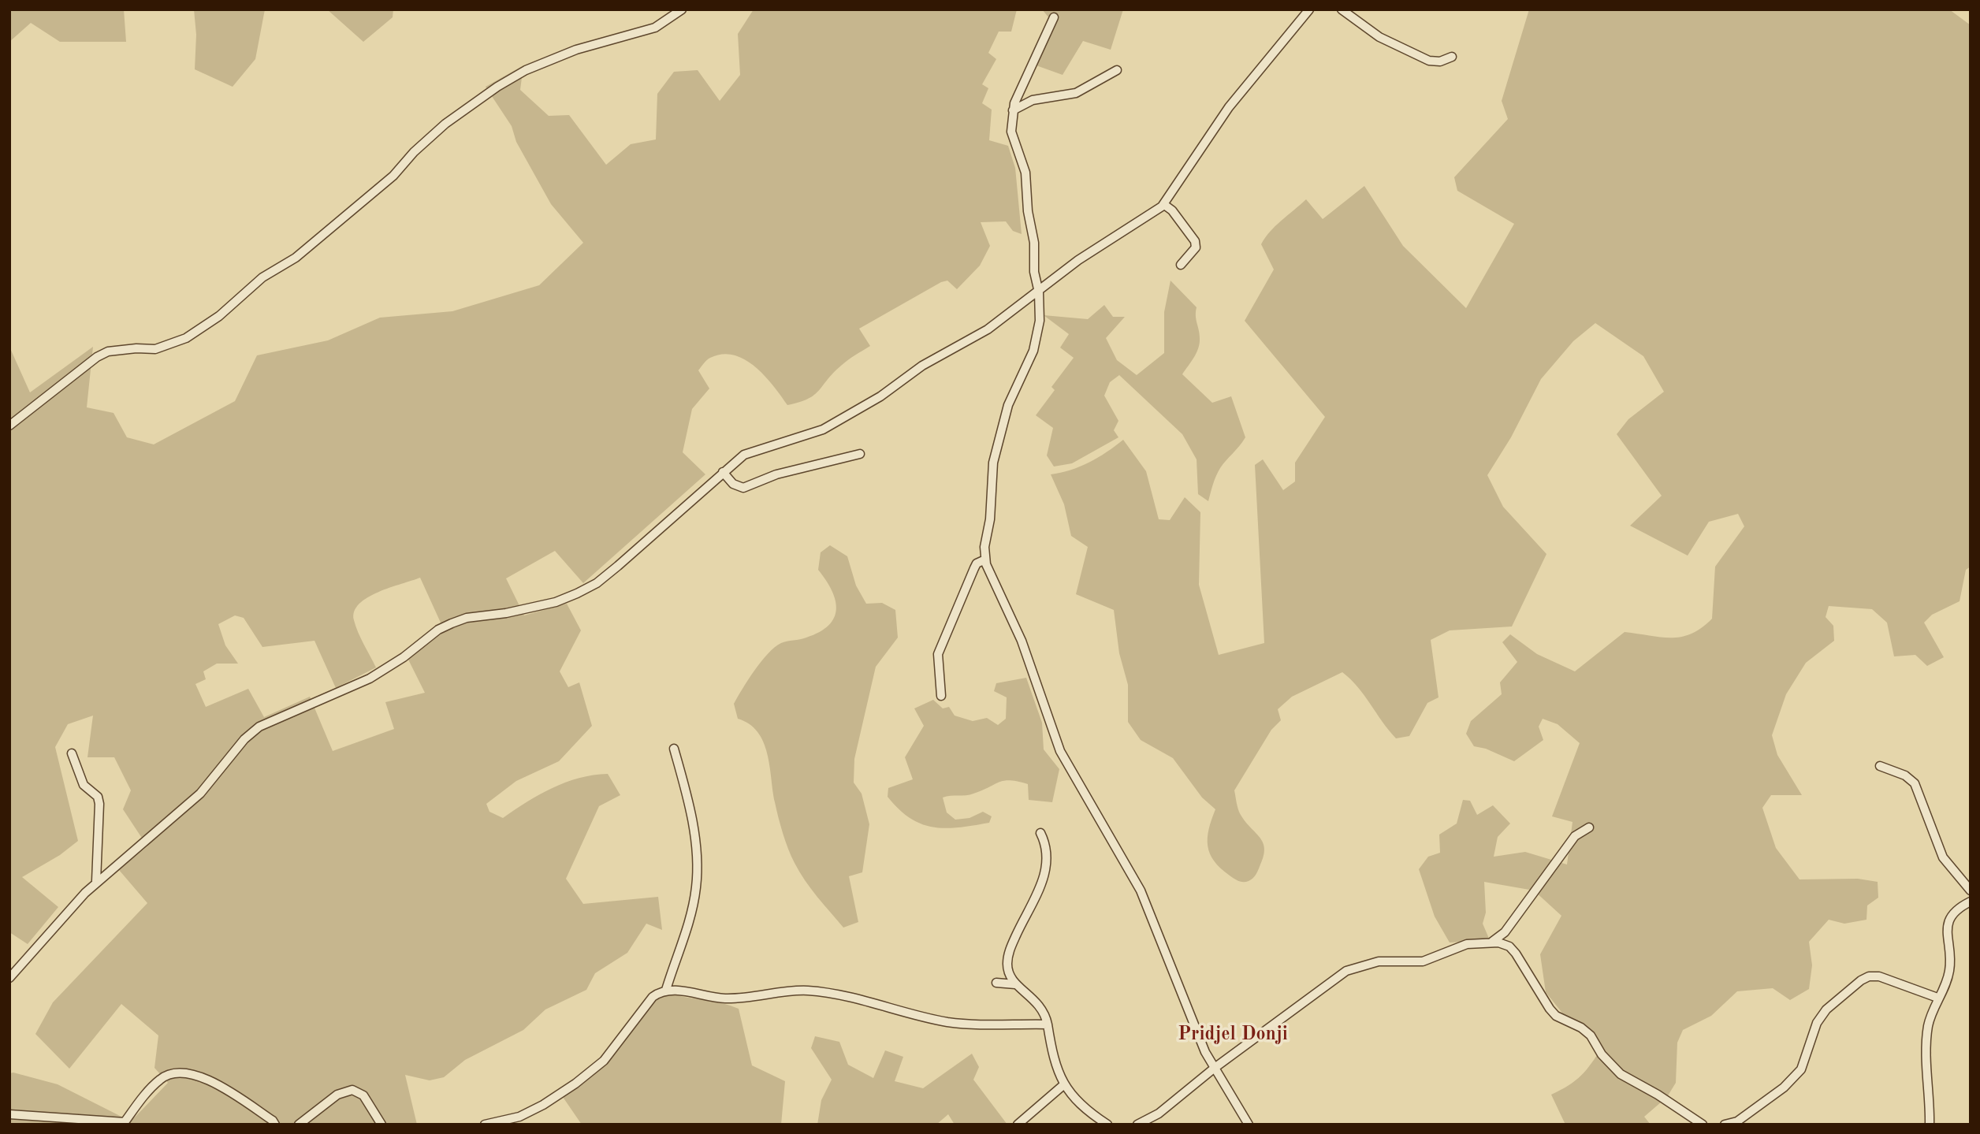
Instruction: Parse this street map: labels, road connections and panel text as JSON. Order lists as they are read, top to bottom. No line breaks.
{"districts":["Pridjel Donji"]}
